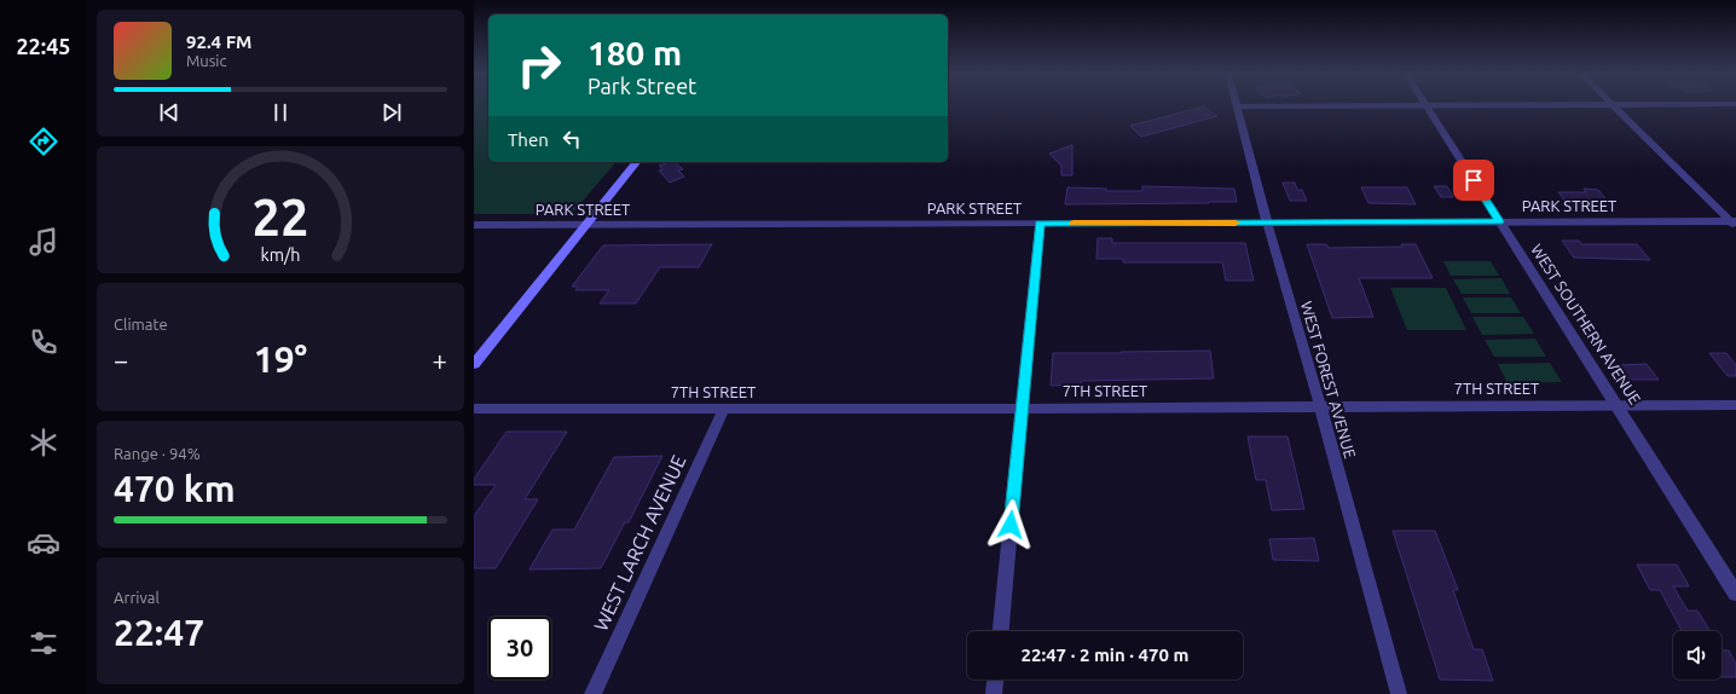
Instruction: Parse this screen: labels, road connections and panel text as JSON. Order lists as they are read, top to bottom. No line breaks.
{"streets":{"street":["PARK STREET","WEST SOUTHERN AVENUE","WEST FOREST AVENUE","7TH STREET","WEST LARCH AVENUE"]},"crossings":[["PARK STREET","WEST SOUTHERN AVENUE"],["PARK STREET","WEST FOREST AVENUE"],["WEST SOUTHERN AVENUE","7TH STREET"],["WEST FOREST AVENUE","7TH STREET"],["7TH STREET","WEST LARCH AVENUE"]],"page":{"tabs":"22:45","turn":["180 m","Park Street"],"song":["92.4 FM","Music"],"then":"Then","tile":["Climate",["Range · 94%","470 km"],["Arrival","22:47"]],"heat":["−","19°","+"],"limit":"30","trip":"22:47 · 2 min · 470 m","gauge":["22","km/h"]}}
